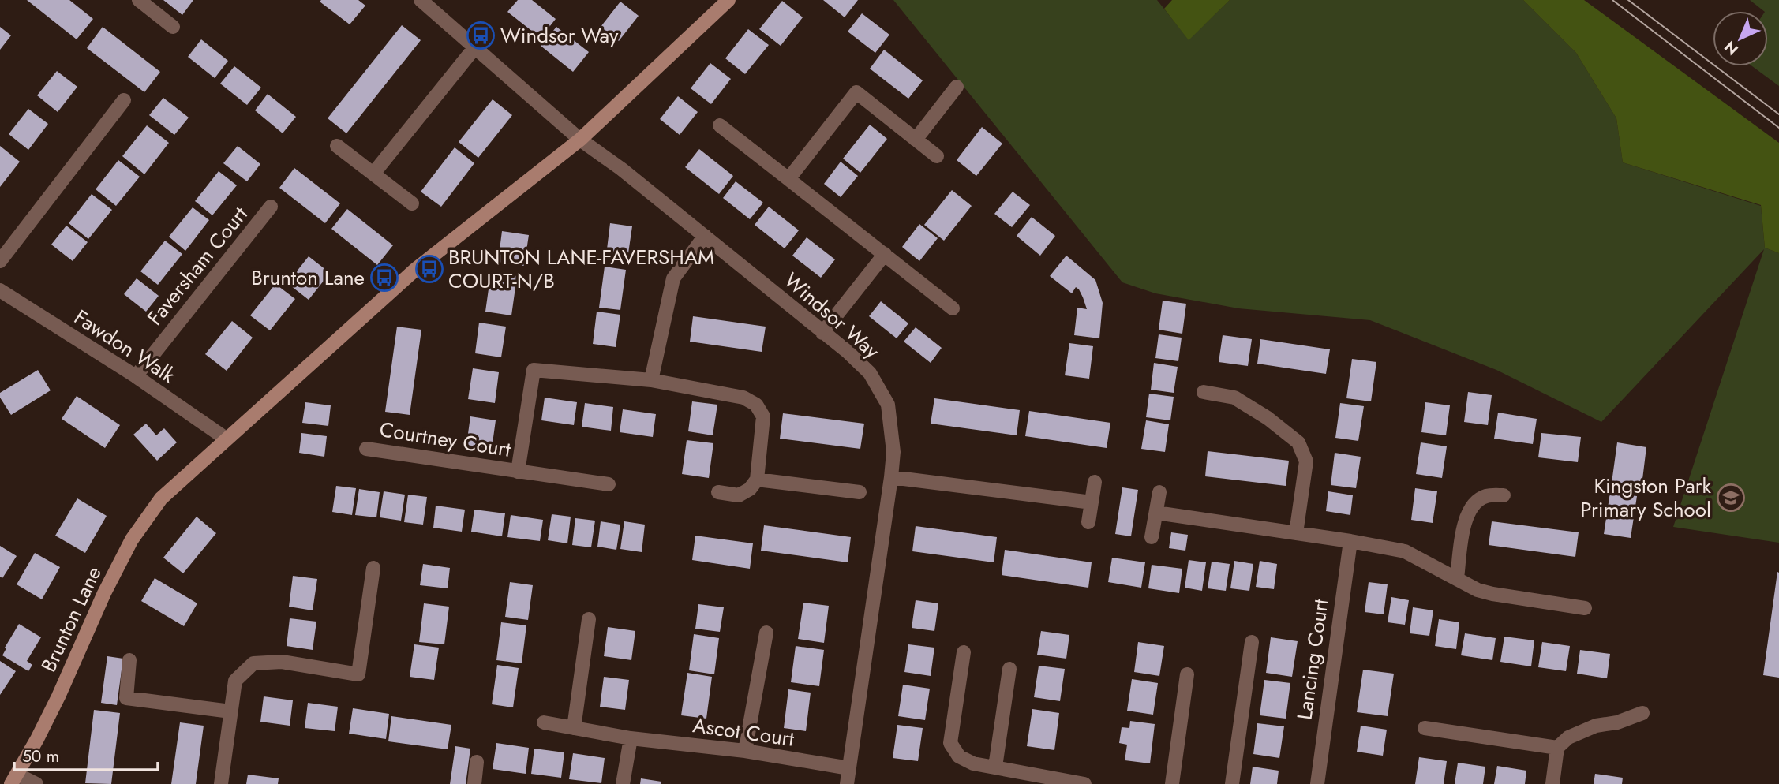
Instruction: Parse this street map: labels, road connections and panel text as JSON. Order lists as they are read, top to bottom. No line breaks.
{"streets":{"street":["Faversham Court","Windsor Way","Fawdon Walk","Courtney Court","Brunton Lane","Lancing Court","Ascot Court"]},"crossings":[["Faversham Court","Fawdon Walk"],["Windsor Way","Brunton Lane"],["Windsor Way","Ascot Court"],["Fawdon Walk","Brunton Lane"]],"places":{"bus stop":["Windsor Way","BRUNTON LANE-FAVERSHAM COURT-N/B","Brunton Lane"],"school or university":["Kingston Park Primary School"]},"scale_bar":"50 m","north":"bottom left"}
